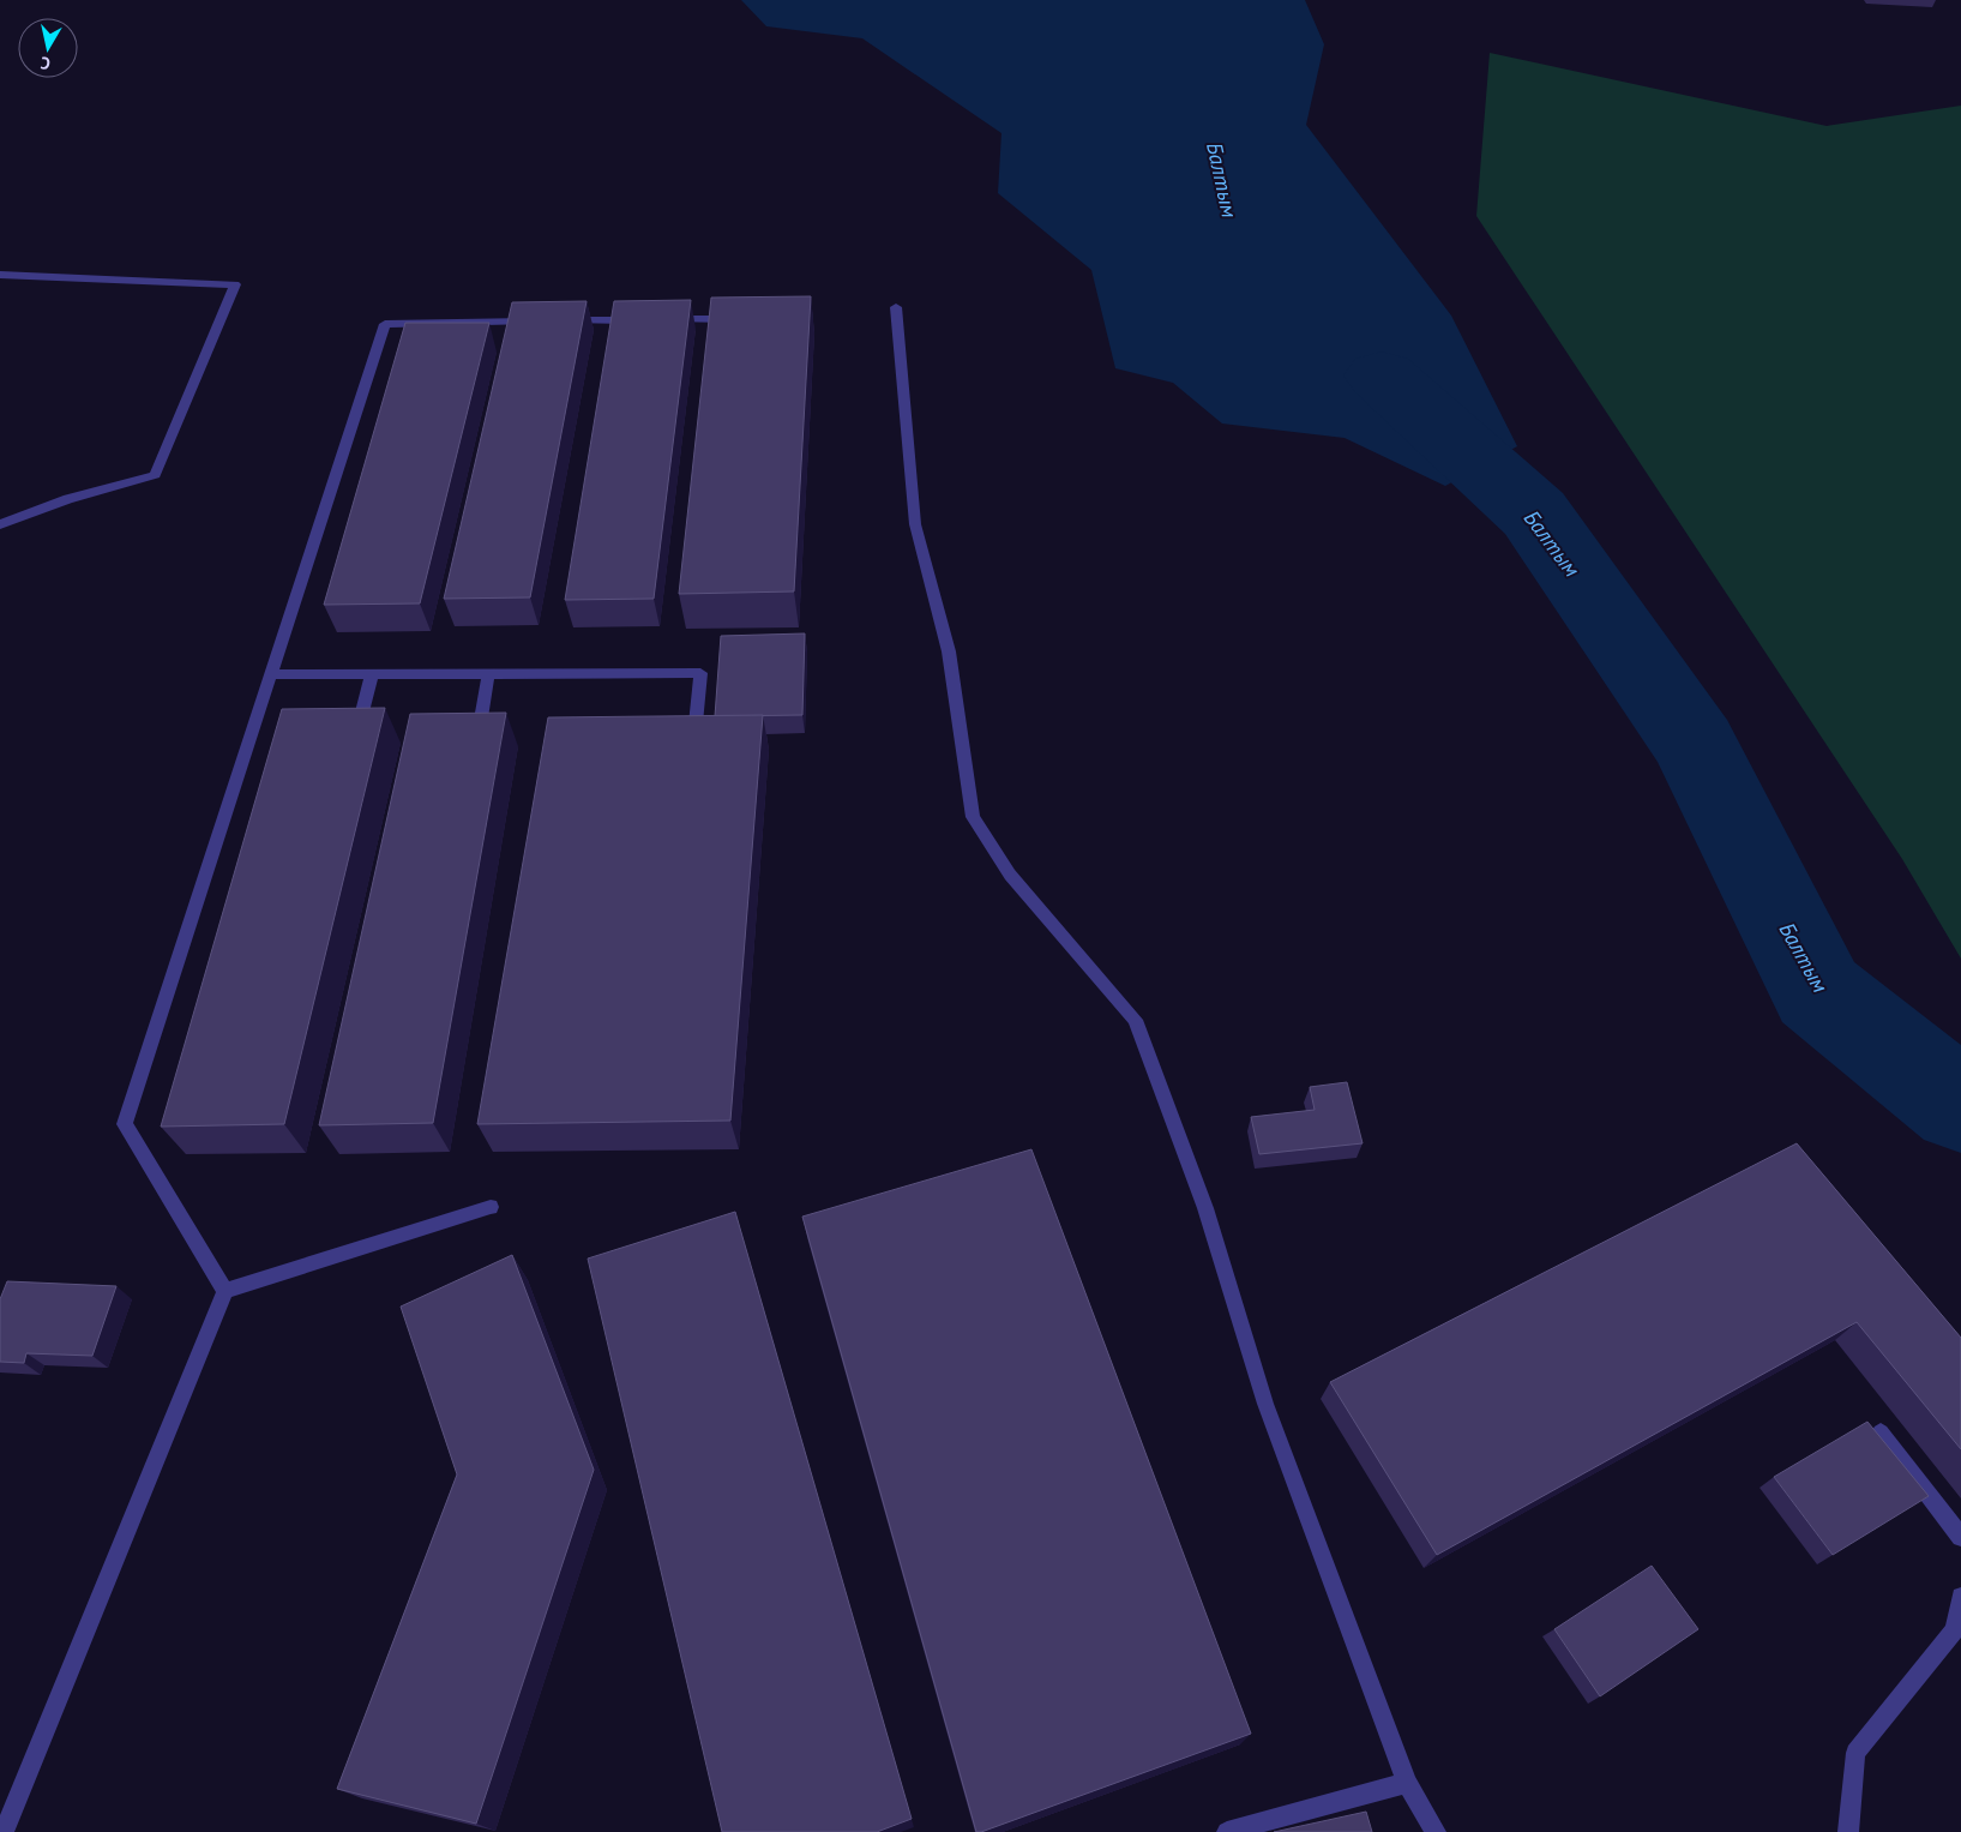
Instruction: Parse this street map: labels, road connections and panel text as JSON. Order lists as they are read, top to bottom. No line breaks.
{"water":["Балтым"],"north":"bottom"}
